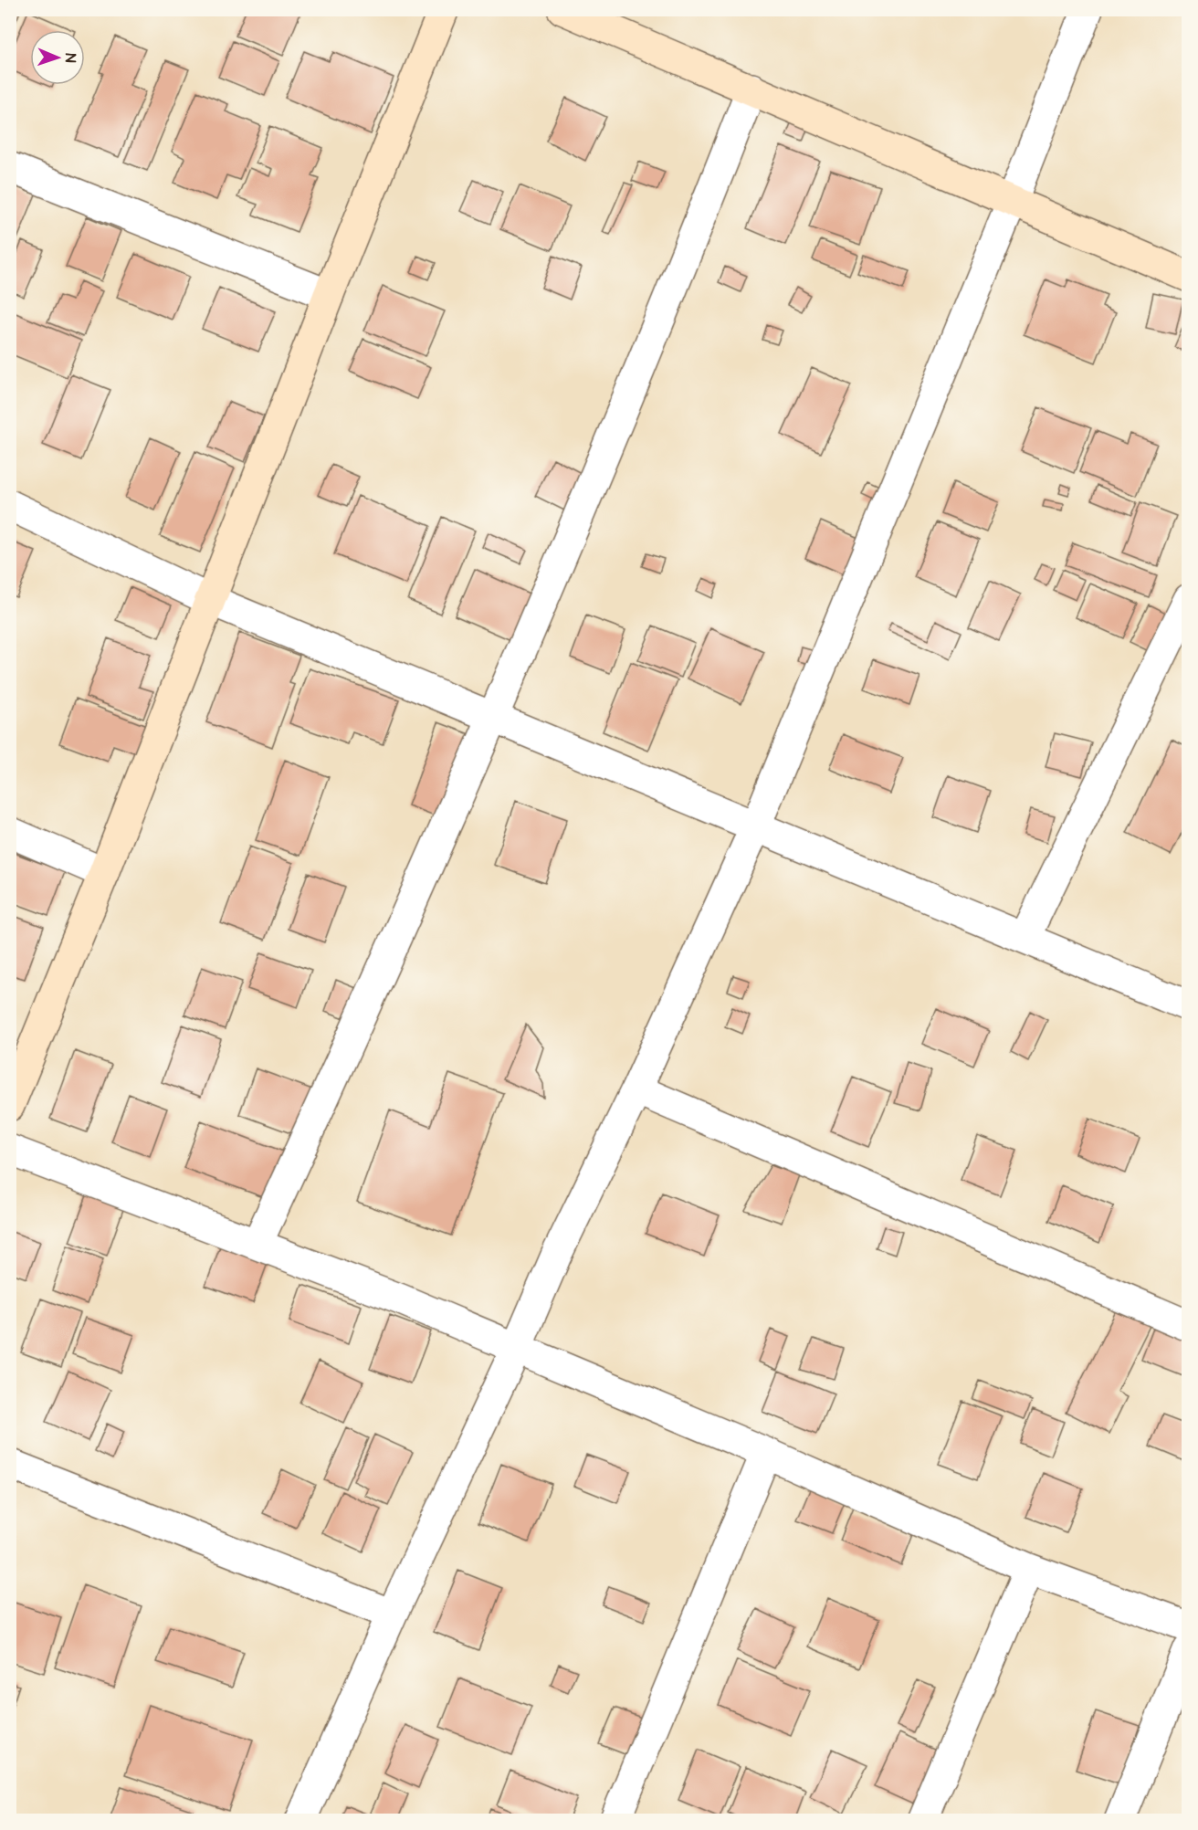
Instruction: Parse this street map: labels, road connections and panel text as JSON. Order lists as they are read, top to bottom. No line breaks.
{"north":"right"}
